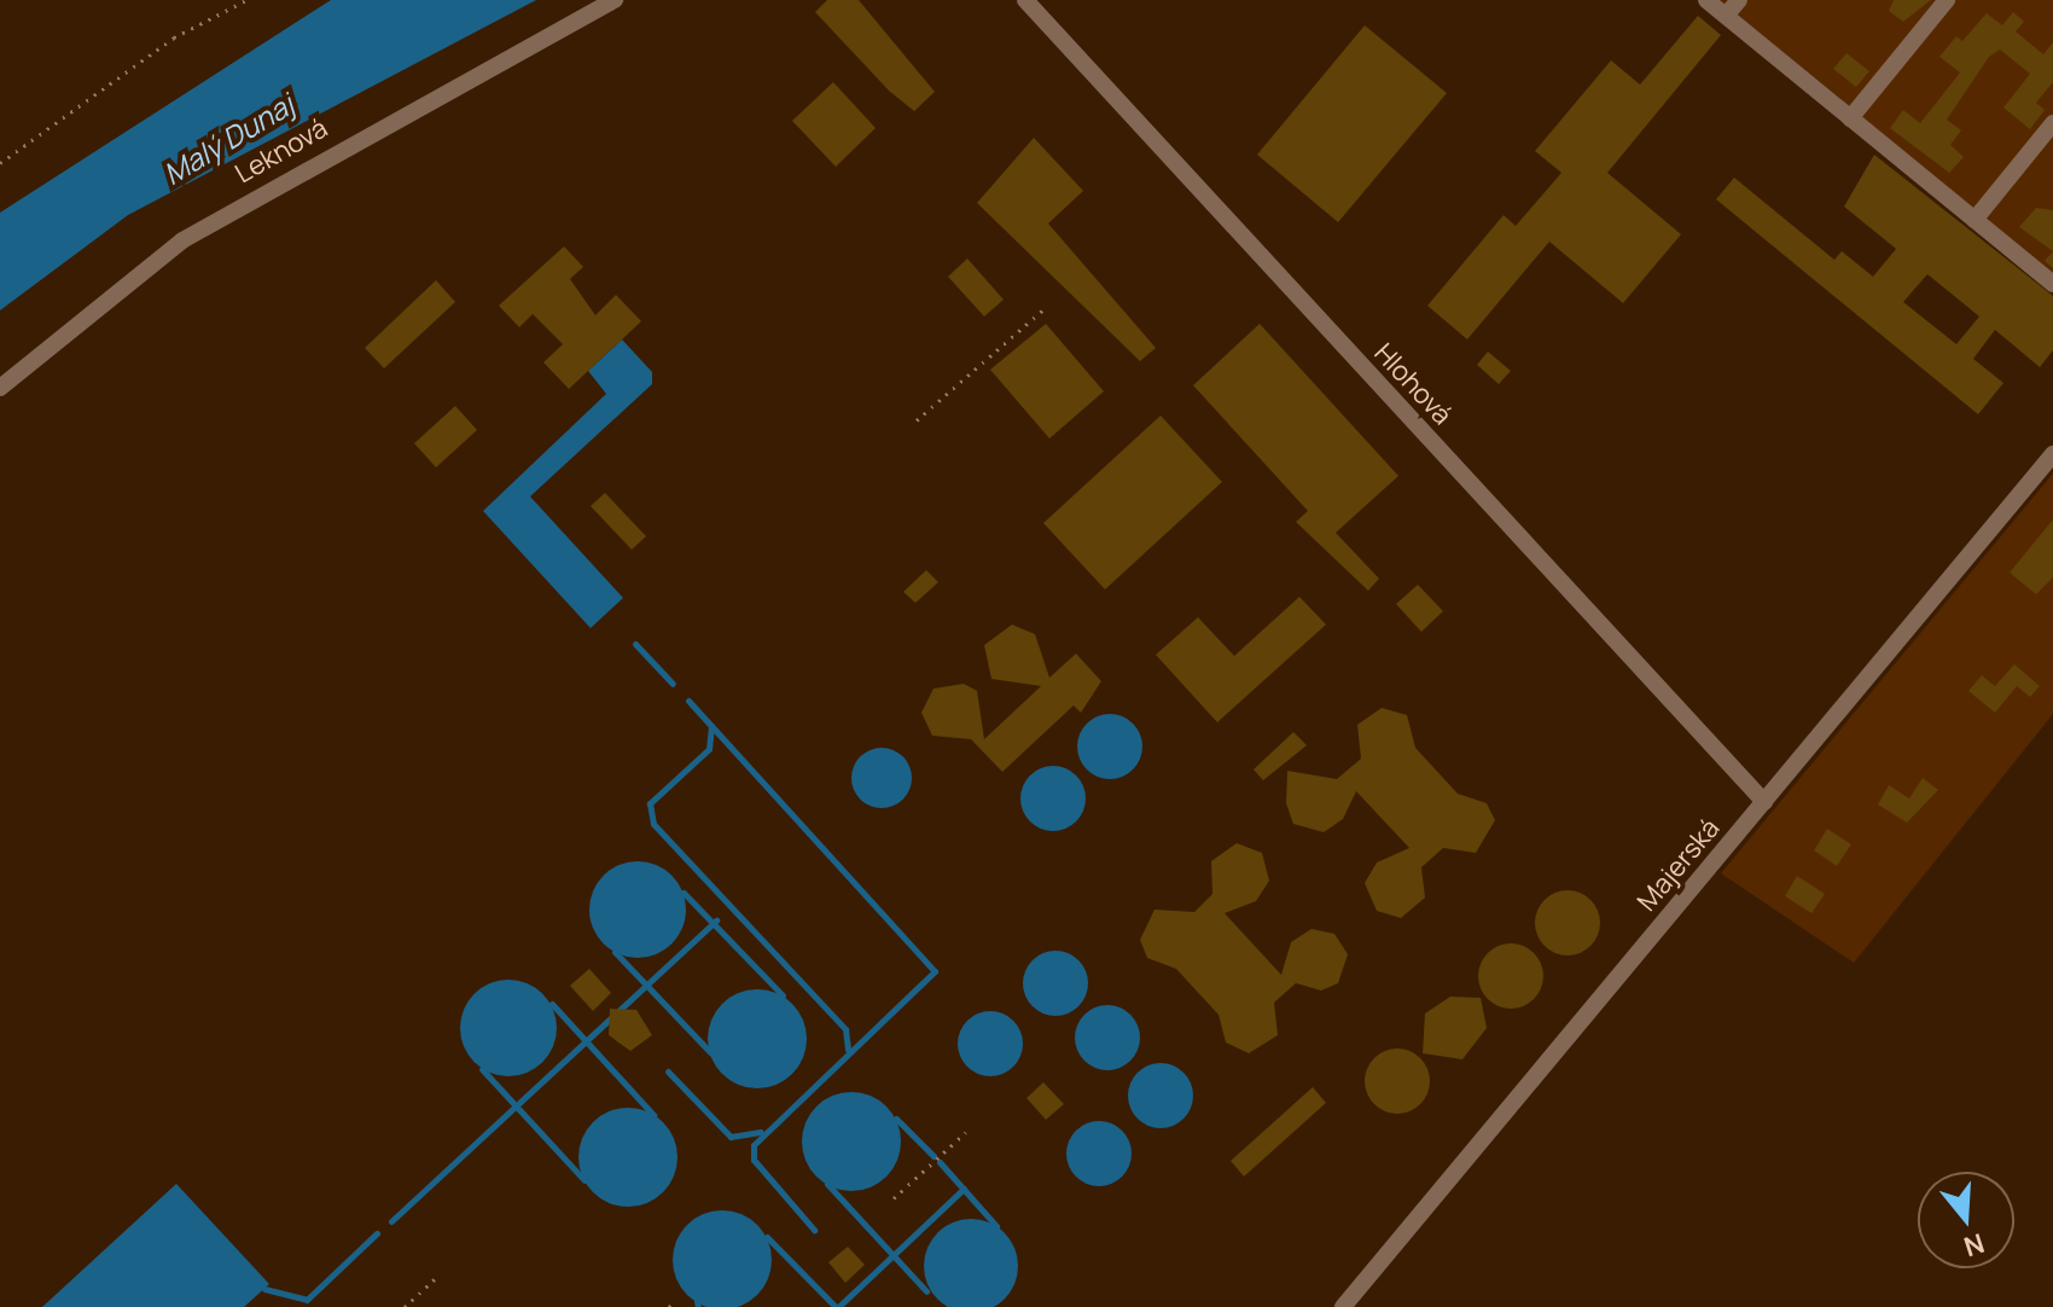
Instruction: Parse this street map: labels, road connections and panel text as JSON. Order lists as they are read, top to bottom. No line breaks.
{"streets":{"street":["Leknová","Hlohová","Majerská"]},"crossings":[["Hlohová","Majerská"]],"water":["Malý Dunaj"],"north":"bottom"}
